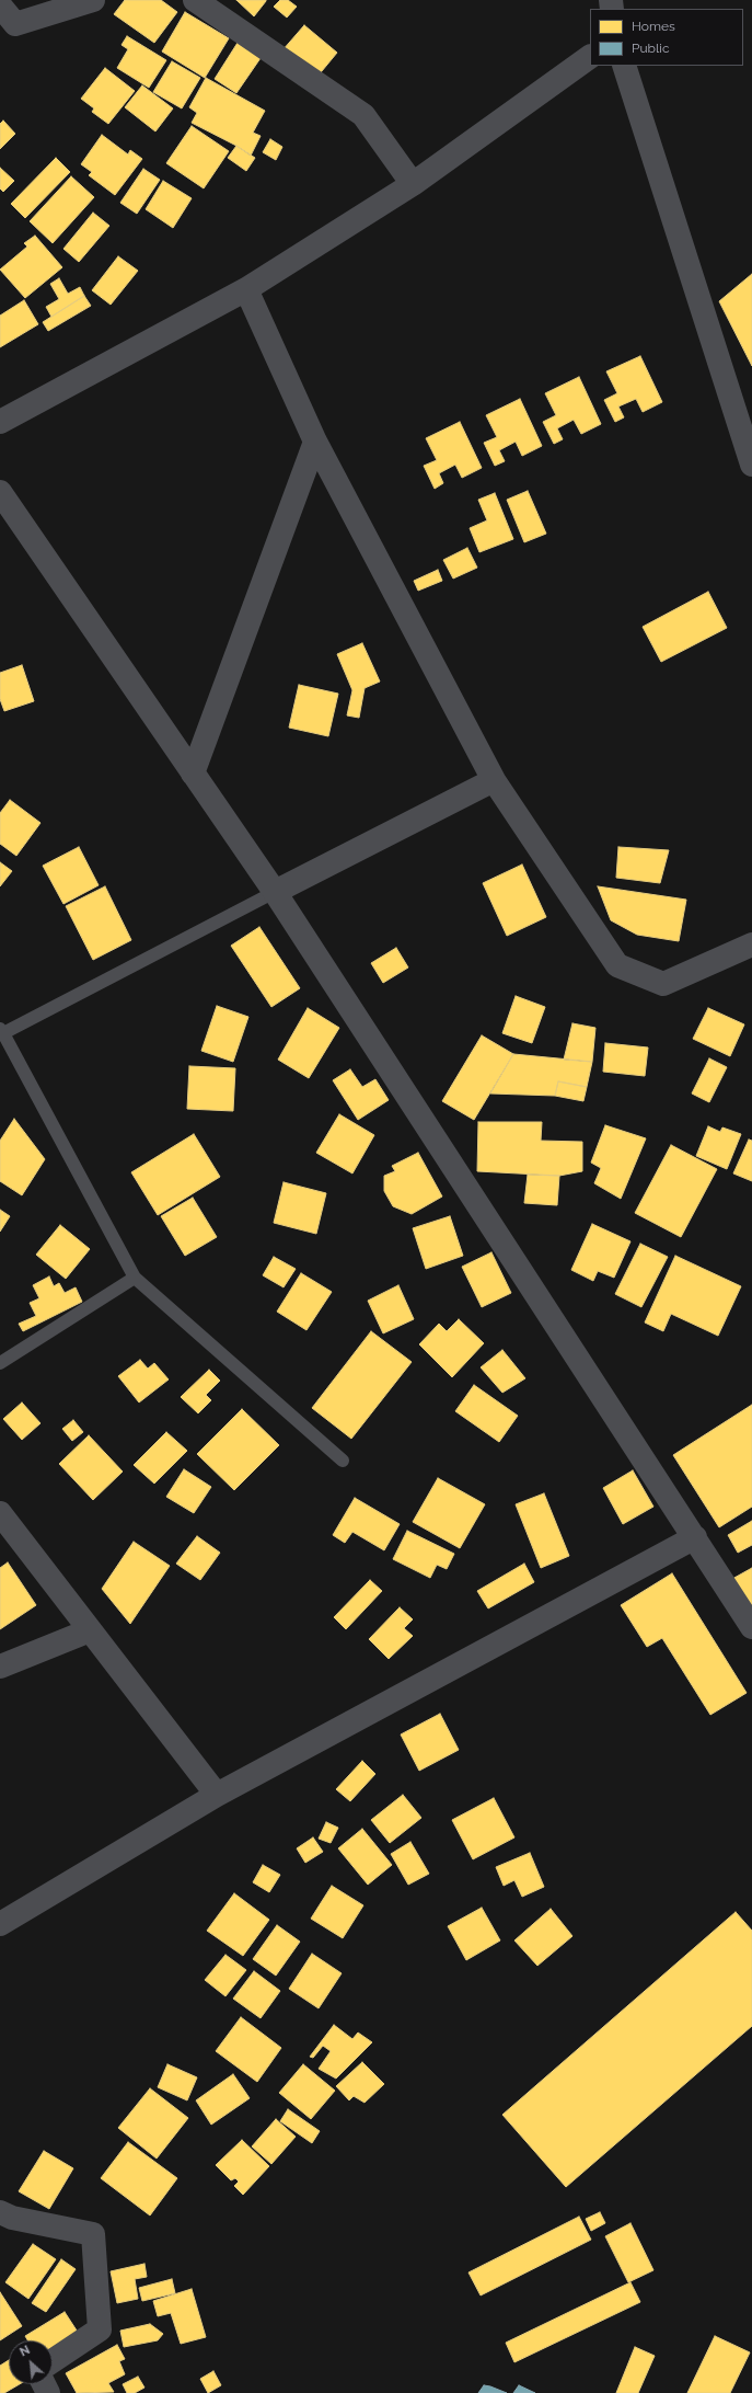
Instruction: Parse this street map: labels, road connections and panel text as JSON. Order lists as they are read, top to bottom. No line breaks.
{"legend":["Homes","Public"],"north":"top left"}
